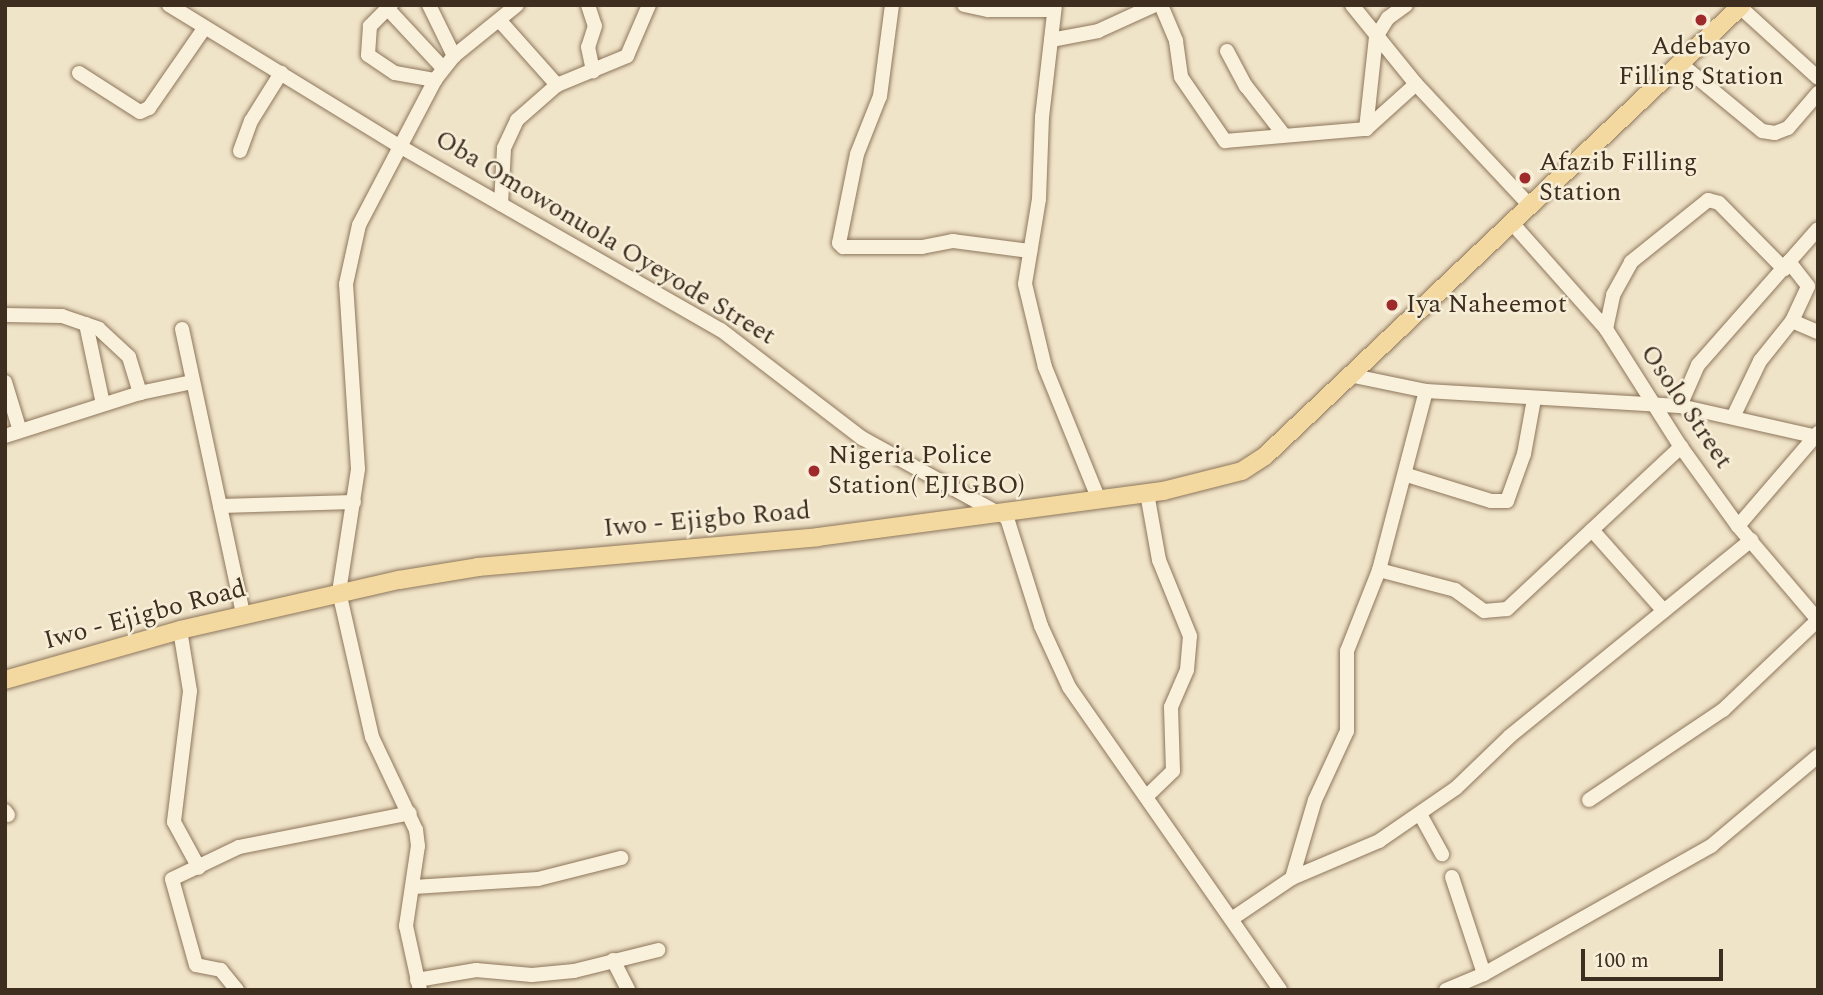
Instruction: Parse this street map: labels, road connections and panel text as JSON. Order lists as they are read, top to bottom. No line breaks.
{"streets":{"main road":["Iwo - Ejigbo Road"],"street":["Oba Omowonuola Oyeyode Street","Osolo Street"]},"crossings":[["Oba Omowonuola Oyeyode Street","Iwo - Ejigbo Road"],["Osolo Street","Iwo - Ejigbo Road"]],"places":["Adebayo Filling Station","Afazib Filling Station","Iya Naheemot","Nigeria Police Station( EJIGBO)"],"scale_bar":"100 m"}
